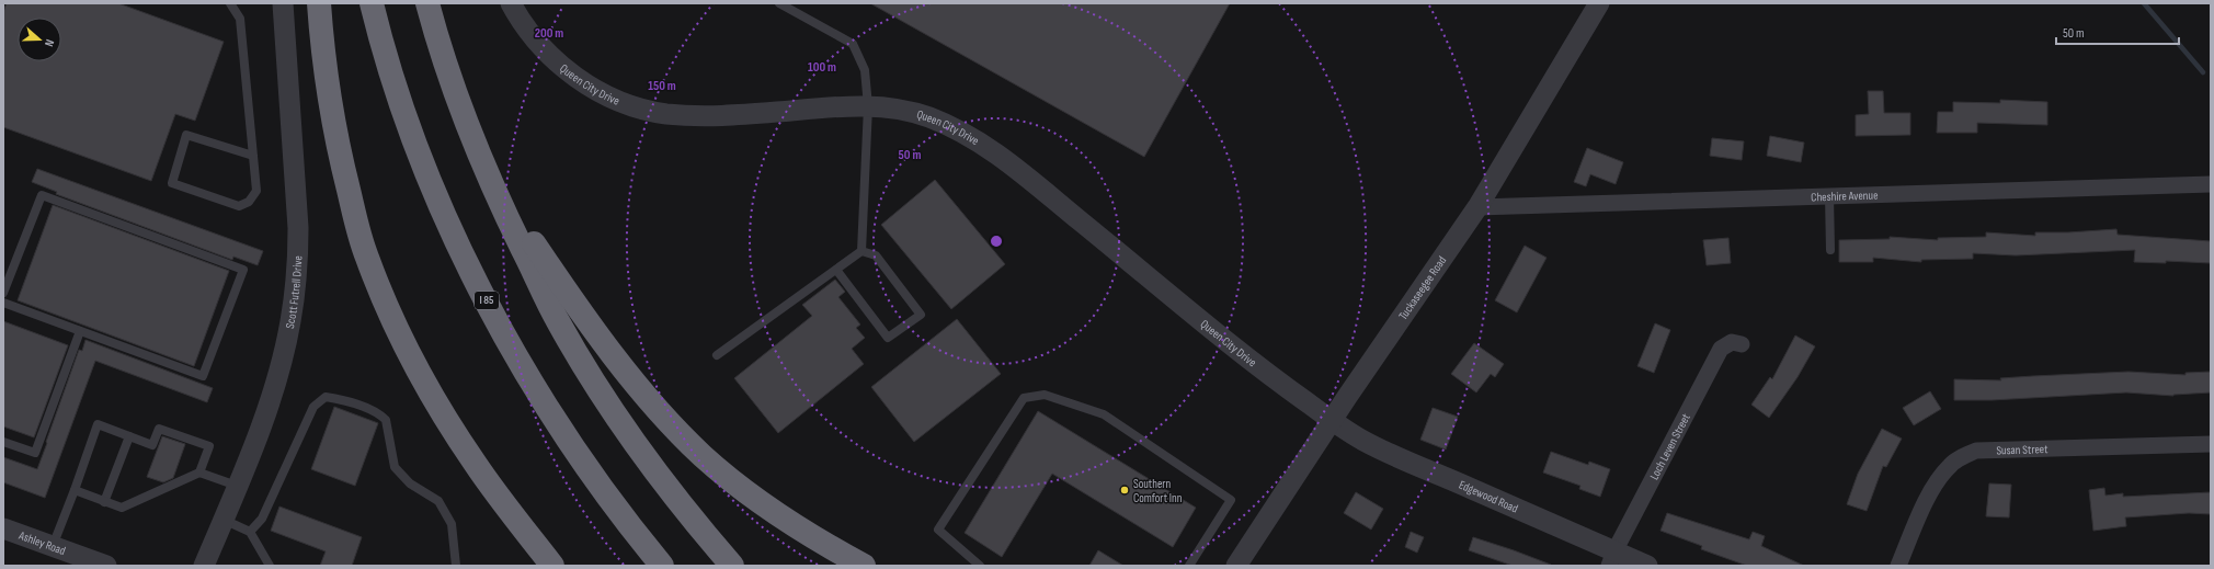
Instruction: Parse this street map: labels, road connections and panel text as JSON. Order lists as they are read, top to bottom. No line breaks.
{"streets":{"highway":["I 85"],"street":["Queen City Drive","Cheshire Avenue","Tuckaseegee Road","Scott Futrell Drive","Loch Leven Street","Susan Street","Edgewood Road","Ashley Road"]},"crossings":[["Queen City Drive","Tuckaseegee Road"],["Queen City Drive","Edgewood Road"],["Cheshire Avenue","Tuckaseegee Road"],["Tuckaseegee Road","Edgewood Road"],["Loch Leven Street","Edgewood Road"]],"places":["Southern Comfort Inn"],"scale_bar":"50 m","north":"right","rings":["200 m","100 m","150 m","50 m"]}
